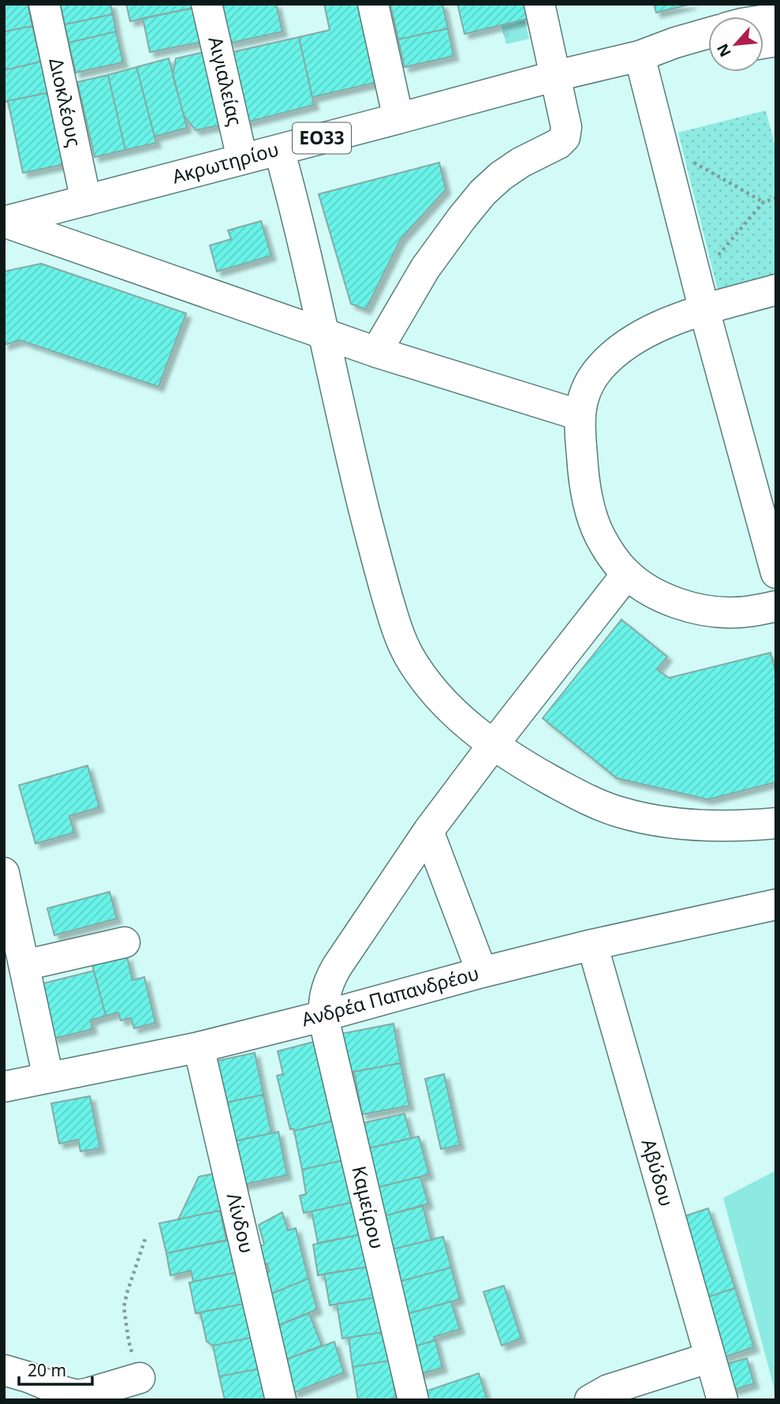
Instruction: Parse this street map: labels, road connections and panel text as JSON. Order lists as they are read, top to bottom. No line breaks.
{"streets":{"street":["Αιγιαλείας","Διοκλέους","ΕΟ33","Ακρωτηρίου","Ανδρέα Παπανδρέου","Αβύδου","Καμείρου","Λίνδου"]},"crossings":[["Αιγιαλείας","Ακρωτηρίου"],["Διοκλέους","Ακρωτηρίου"],["Ανδρέα Παπανδρέου","Αβύδου"],["Ανδρέα Παπανδρέου","Καμείρου"],["Ανδρέα Παπανδρέου","Λίνδου"]],"scale_bar":"20 m","north":"bottom left"}
